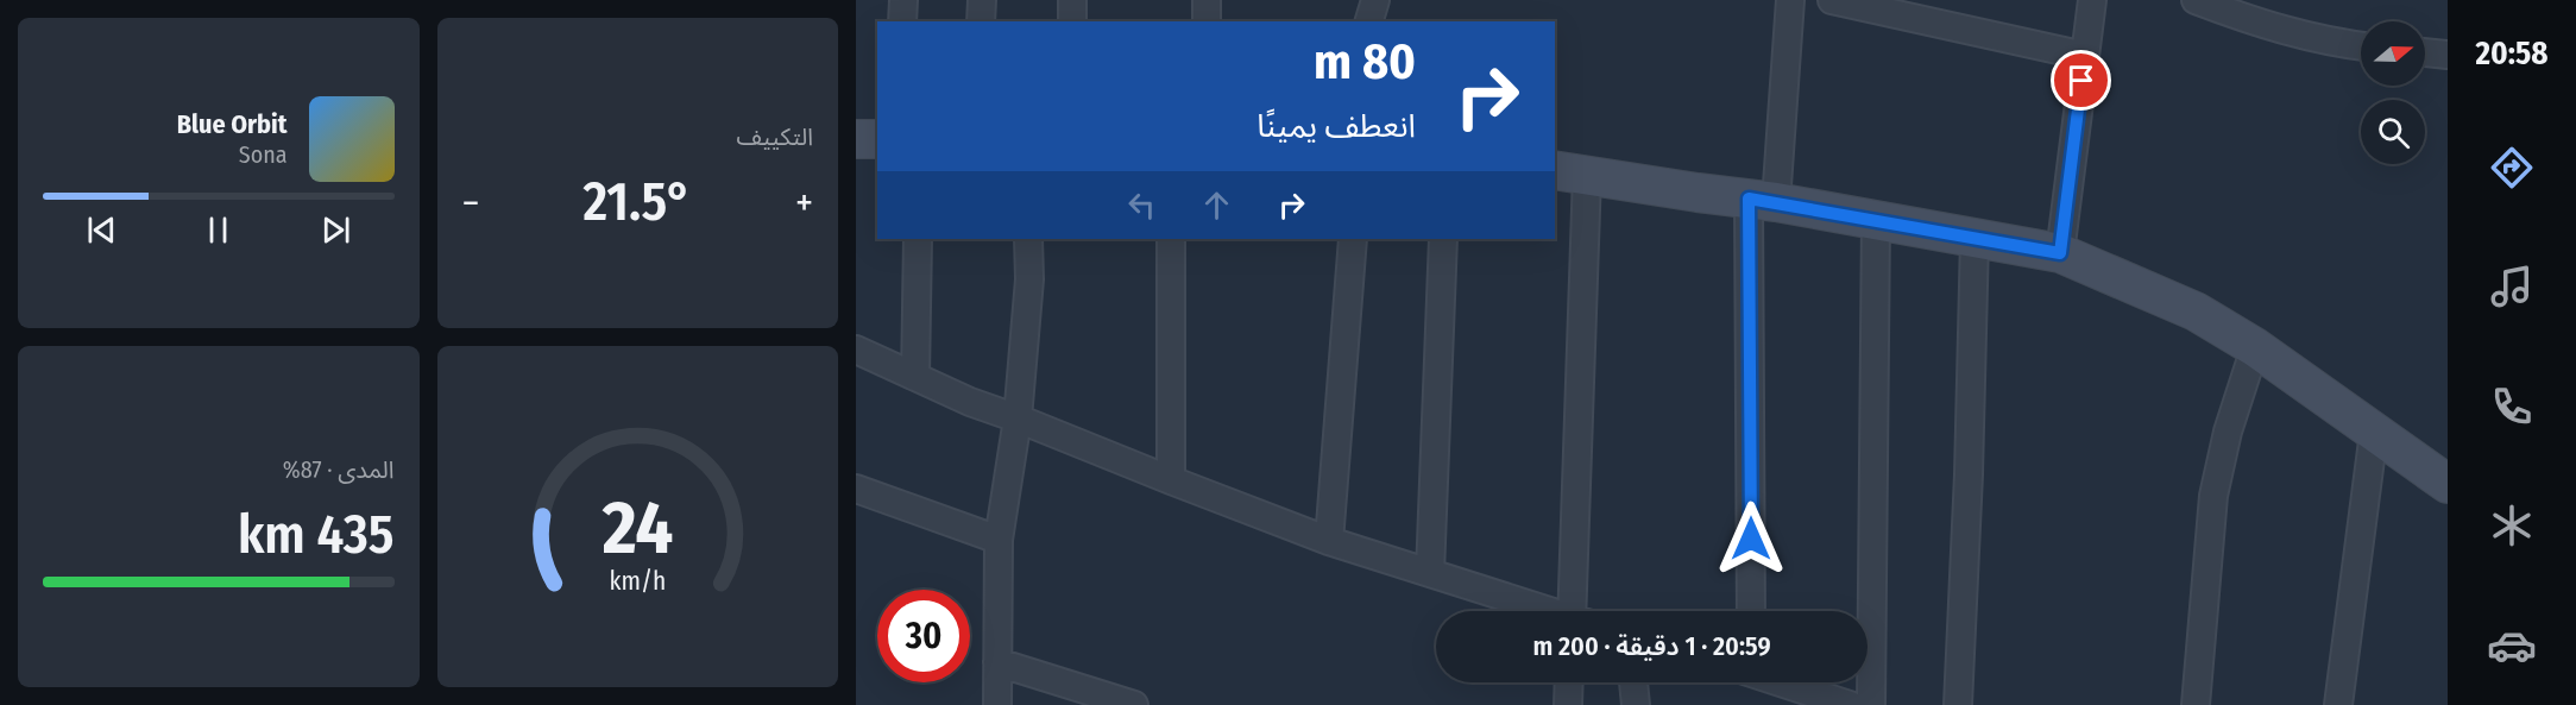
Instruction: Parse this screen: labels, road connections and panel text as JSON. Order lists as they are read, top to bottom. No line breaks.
{"north":"right","page":{"tabs":"20:58","tile":["التكييف",["المدى · 87%","435 km"]],"turn":["80 m","انعطف يمينًا"],"song":["Blue Orbit","Sona"],"heat":["−","21.5°","+"],"limit":"30","trip":"20:59 · 1 دقيقة · 200 m","gauge":["24","km/h"]}}
